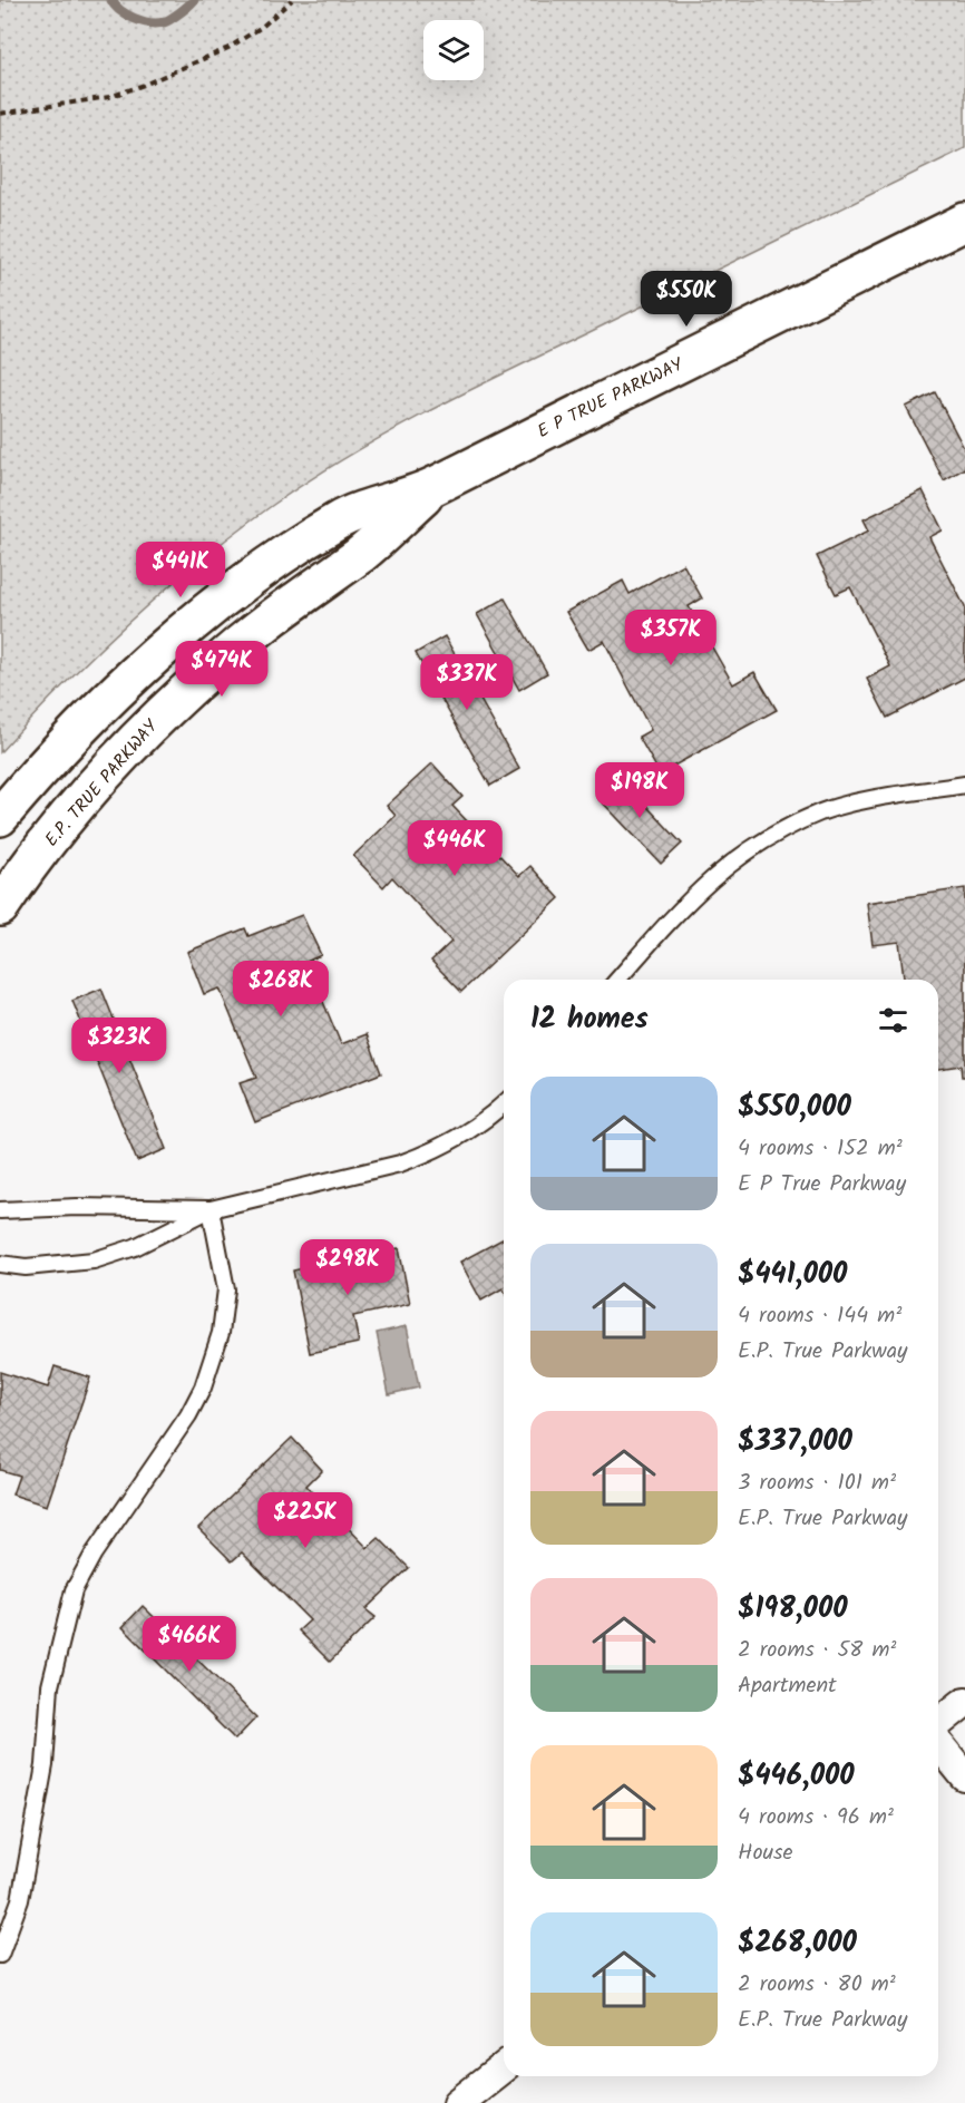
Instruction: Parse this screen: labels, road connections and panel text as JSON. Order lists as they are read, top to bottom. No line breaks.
{"streets":{"main road":["E P TRUE PARKWAY","E.P. TRUE PARKWAY"]},"crossings":[["E P TRUE PARKWAY","E.P. TRUE PARKWAY"]],"page":{"price":["$550K","$441K","$357K","$474K","$337K","$198K","$446K","$268K","$323K","$298K","$225K","$466K"],"heading":"12 homes","list":[{"name":"$550,000","note":"4 rooms · 152 m² · E P True Parkway"},{"name":"$441,000","note":"4 rooms · 144 m² · E.P. True Parkway"},{"name":"$337,000","note":"3 rooms · 101 m² · E.P. True Parkway"},{"name":"$198,000","note":"2 rooms · 58 m² · Apartment"},{"name":"$446,000","note":"4 rooms · 96 m² · House"},{"name":"$268,000","note":"2 rooms · 80 m² · E.P. True Parkway"}]}}
